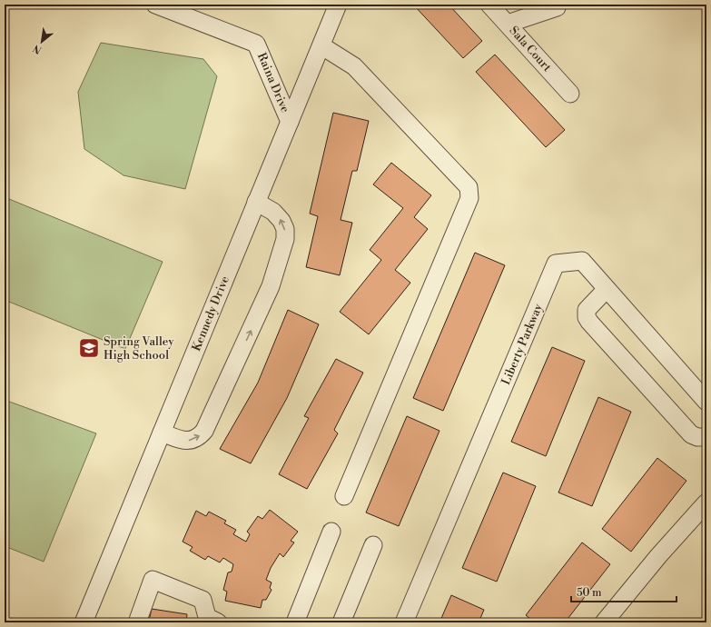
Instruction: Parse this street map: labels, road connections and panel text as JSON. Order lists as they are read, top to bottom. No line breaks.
{"streets":{"street":["Sala Court","Raina Drive","Kennedy Drive","Liberty Parkway"]},"crossings":[["Raina Drive","Kennedy Drive"]],"places":{"school or university":["Spring Valley High School"]},"scale_bar":"50 m","north":"bottom left"}
